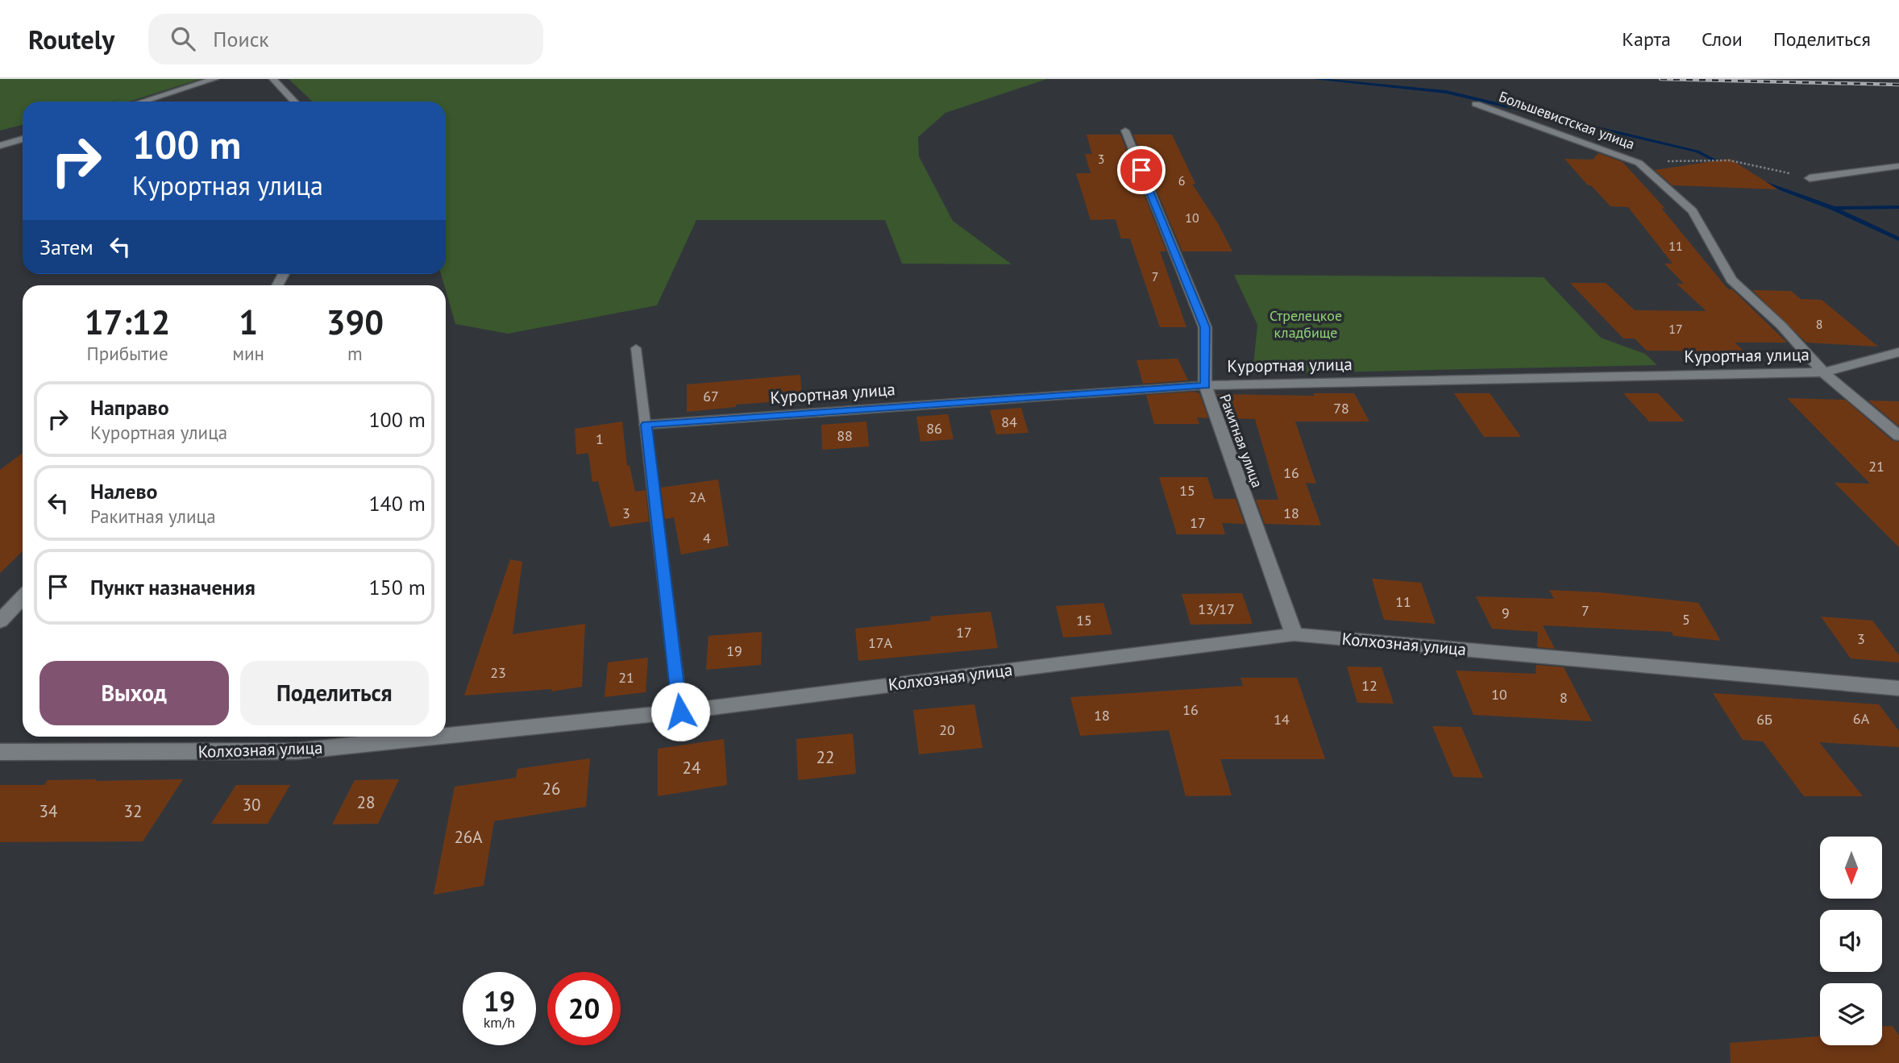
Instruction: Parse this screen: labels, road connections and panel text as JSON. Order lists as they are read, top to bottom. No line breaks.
{"streets":{"street":["Большевистская улица","Курортная улица","Ракитная улица","Колхозная улица"]},"crossings":[["Большевистская улица","Курортная улица"],["Курортная улица","Ракитная улица"],["Ракитная улица","Колхозная улица"]],"parks":["Стрелецкое кладбище"],"house_numbers":["3","6","10","11","7","8","17","67","78","84","86","88","1","21","16","15","2А","3","18","17","4","11","13/17","7","9","5","15","17","3","17А","19","23","21","12","10","8","16","18","6А","14","6Б","20","22","24","26","28","30","34","32","26А"],"north":"bottom","page":{"header":"Routely","search":"Поиск","nav":["Карта","Слои","Поделиться"],"turn":["100 m","Курортная улица"],"then":"Затем","eta":["17:12","Прибытие","1","мин","390","m"],"list":[{"name":"Направо","note":"Курортная улица","value":"100 m"},{"name":"Налево","note":"Ракитная улица","value":"140 m"},{"name":"Пункт назначения","value":"150 m"}],"buttons":["Выход","Поделиться"],"speed":"19 km/h","limit":"20"}}
